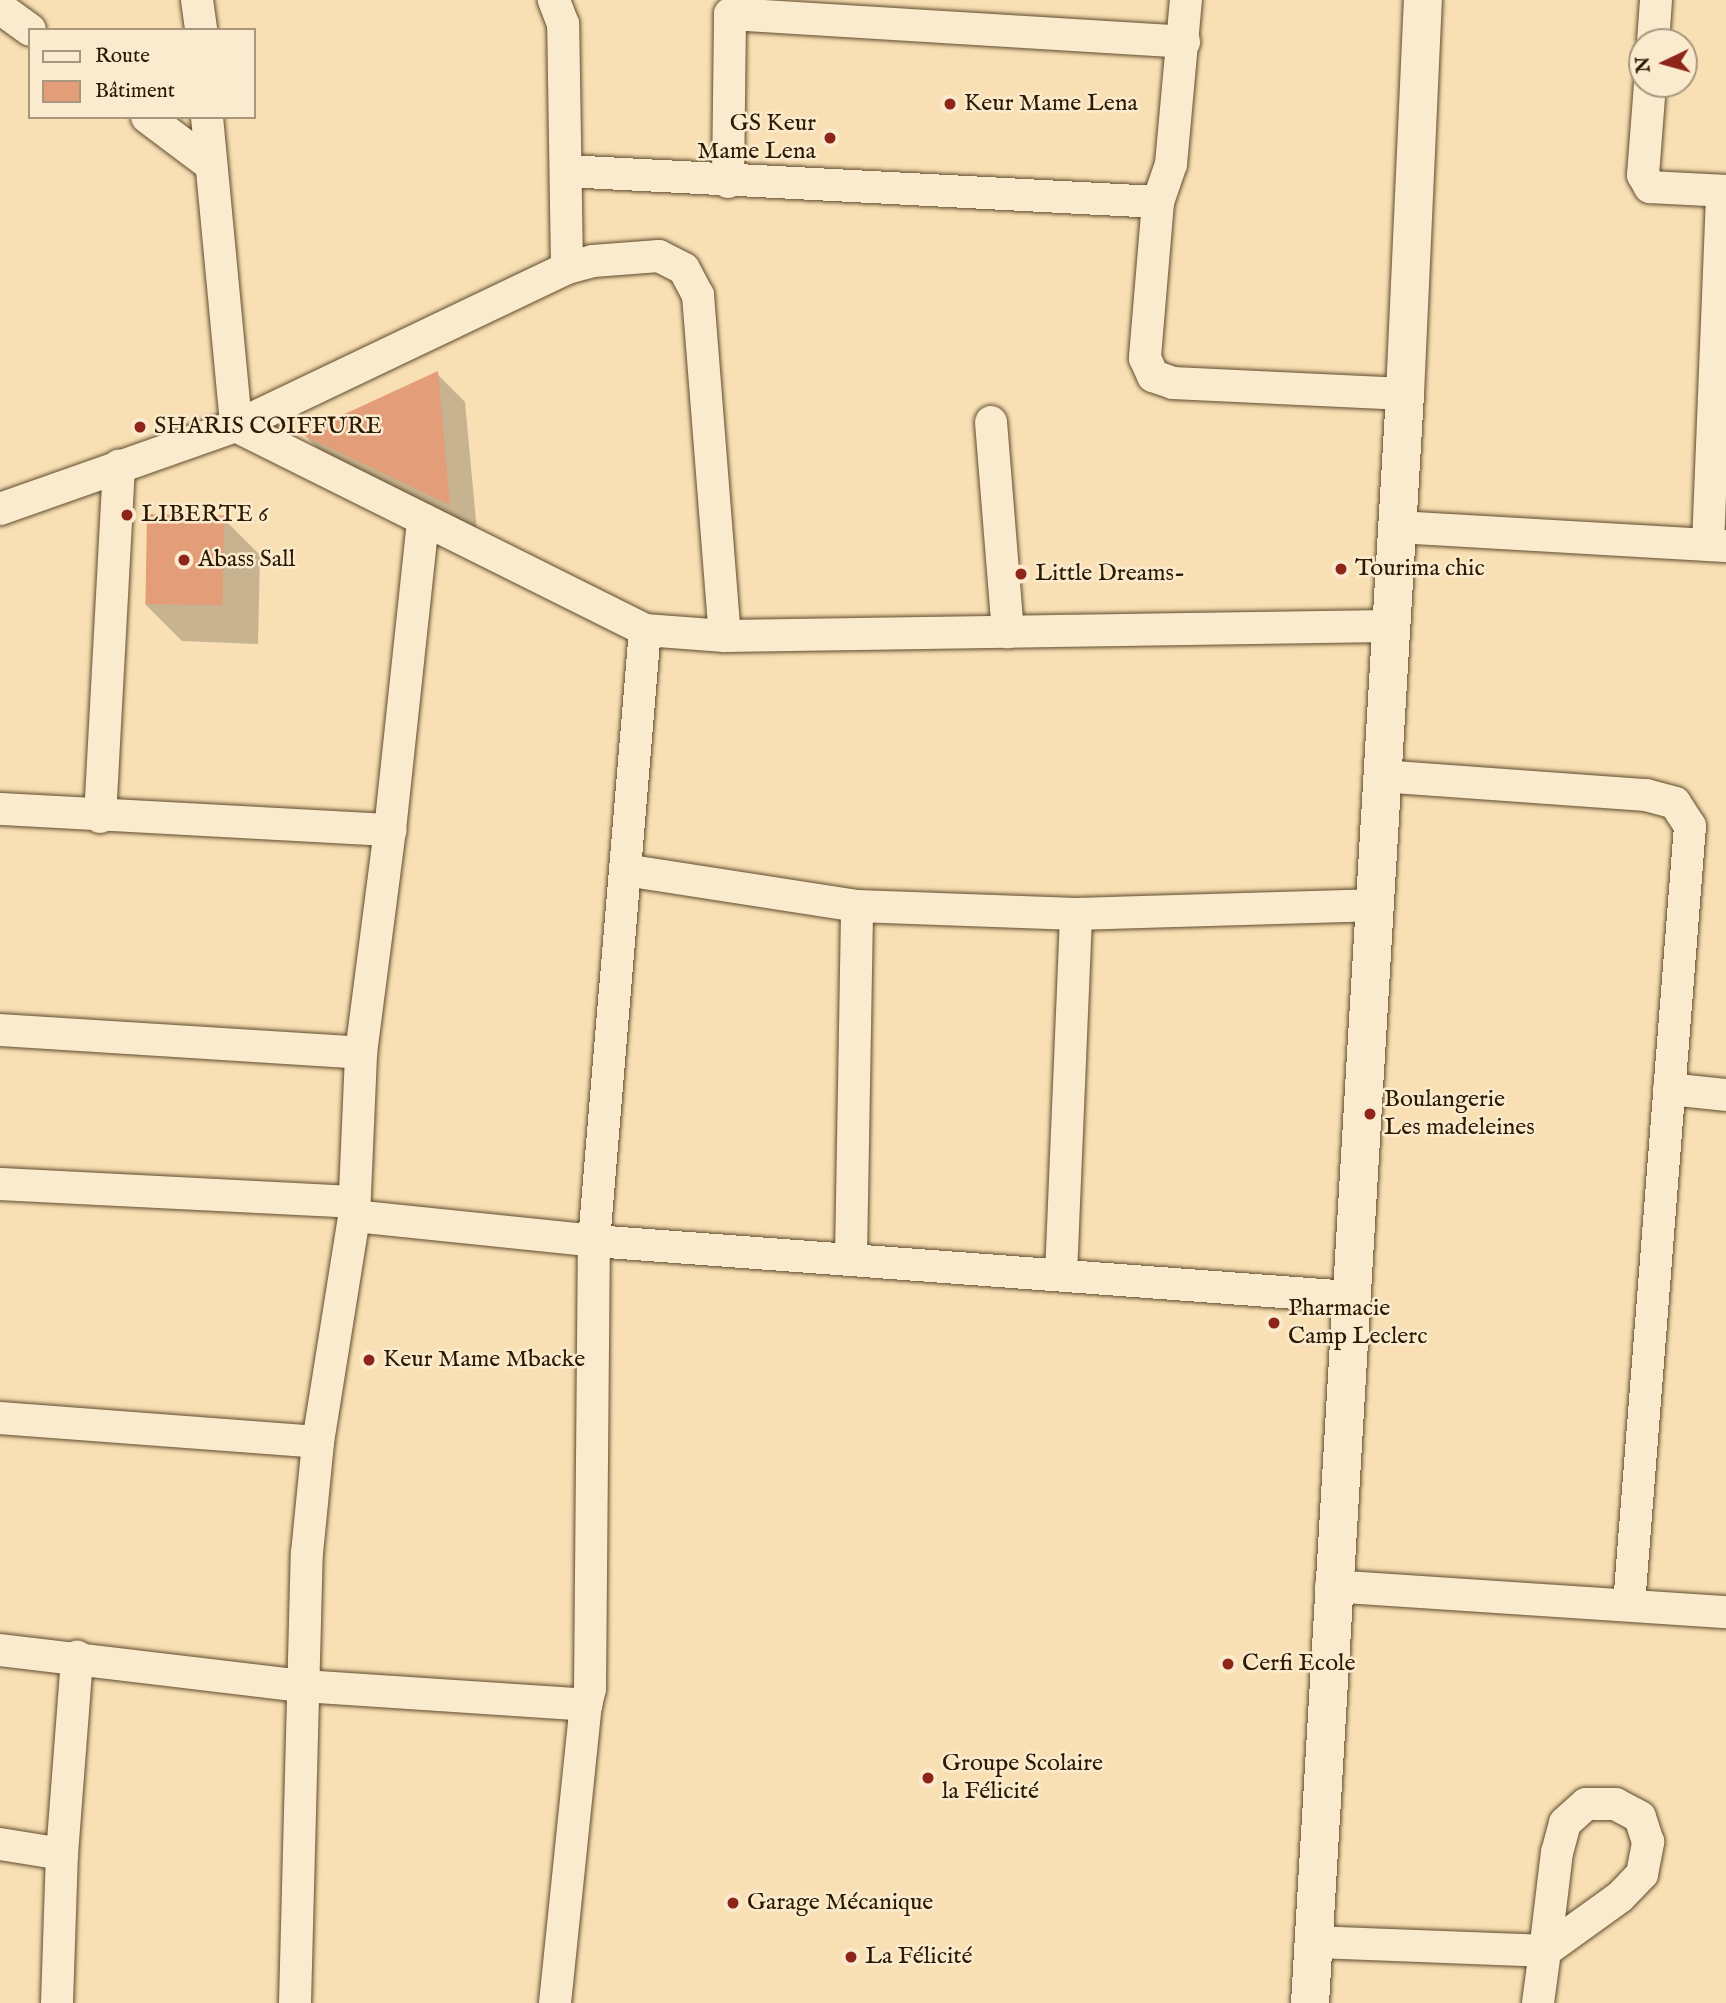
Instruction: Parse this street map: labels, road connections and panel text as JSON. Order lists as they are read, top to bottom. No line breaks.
{"places":["Keur Mame Lena","GS Keur Mame Lena","SHARIS COIFFURE","LIBERTE 6","Abass Sall","Tourima chic","Little Dreams-","Boulangerie Les madeleines","Pharmacie Camp Leclerc","Keur Mame Mbacke","Cerfi Ecole","Groupe Scolaire la Félicité","Garage Mécanique","La Félicité"],"legend":["Route","Bâtiment"],"north":"left"}
